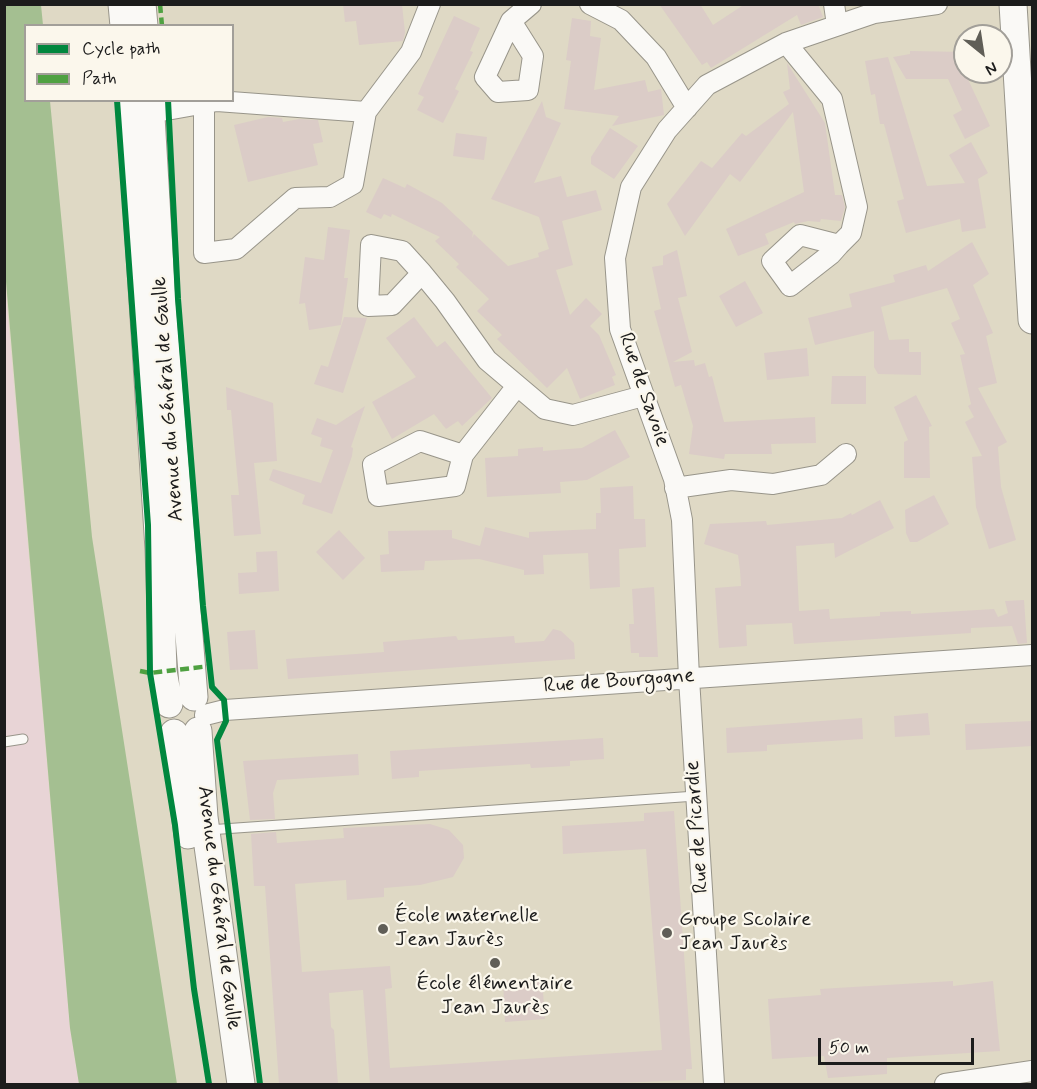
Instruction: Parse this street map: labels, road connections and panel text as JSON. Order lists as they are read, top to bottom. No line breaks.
{"streets":{"main road":["Avenue du Général de Gaulle"],"street":["Rue de Savoie","Rue de Bourgogne","Rue de Picardie"]},"crossings":[["Rue de Savoie","Rue de Bourgogne"],["Rue de Savoie","Rue de Picardie"],["Avenue du Général de Gaulle","Rue de Bourgogne"],["Rue de Bourgogne","Rue de Picardie"]],"places":["École maternelle Jean Jaurès","Groupe Scolaire Jean Jaurès","École élémentaire Jean Jaurès"],"legend":["Cycle path","Path"],"scale_bar":"50 m","north":"bottom right"}
